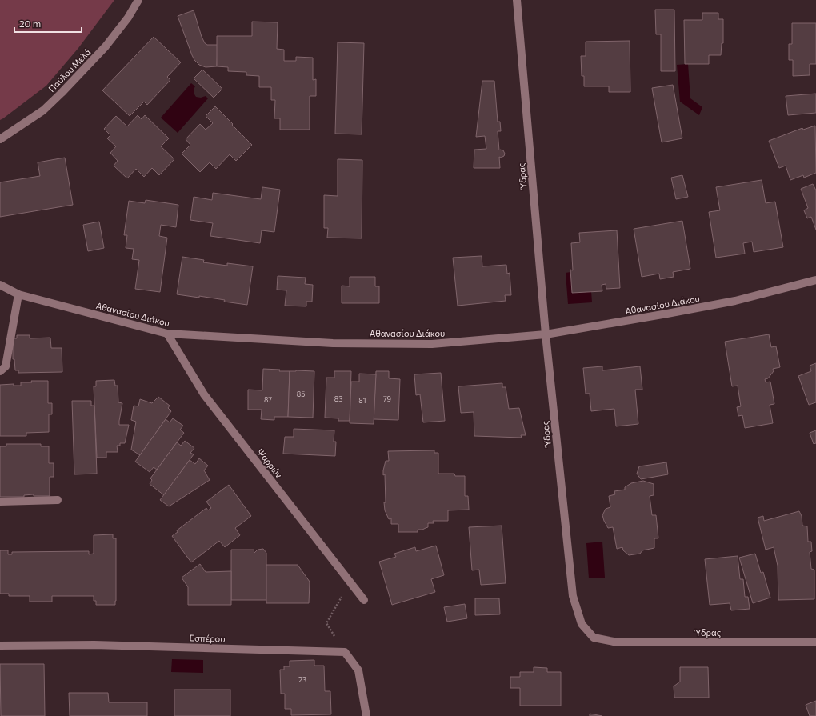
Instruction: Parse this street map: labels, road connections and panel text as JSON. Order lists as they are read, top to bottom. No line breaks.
{"streets":{"street":["Παύλου Μελά","Ύδρας","Αθανασίου Διάκου","Ψαρρών","Εσπέρου"]},"crossings":[["Ύδρας","Αθανασίου Διάκου"],["Αθανασίου Διάκου","Ψαρρών"]],"house_numbers":["85","83","79","87","81","23"],"scale_bar":"20 m"}
